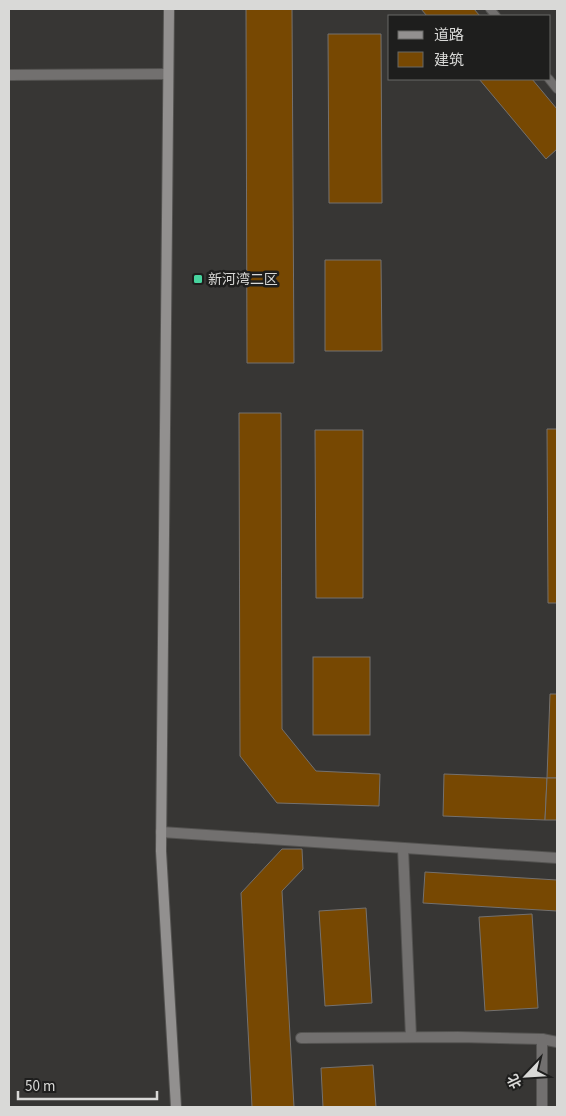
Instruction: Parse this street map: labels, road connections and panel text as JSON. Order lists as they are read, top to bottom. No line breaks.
{"places":{"transit":["新河湾二区"]},"legend":["道路","建筑"],"scale_bar":"50 m","north":"bottom left"}
